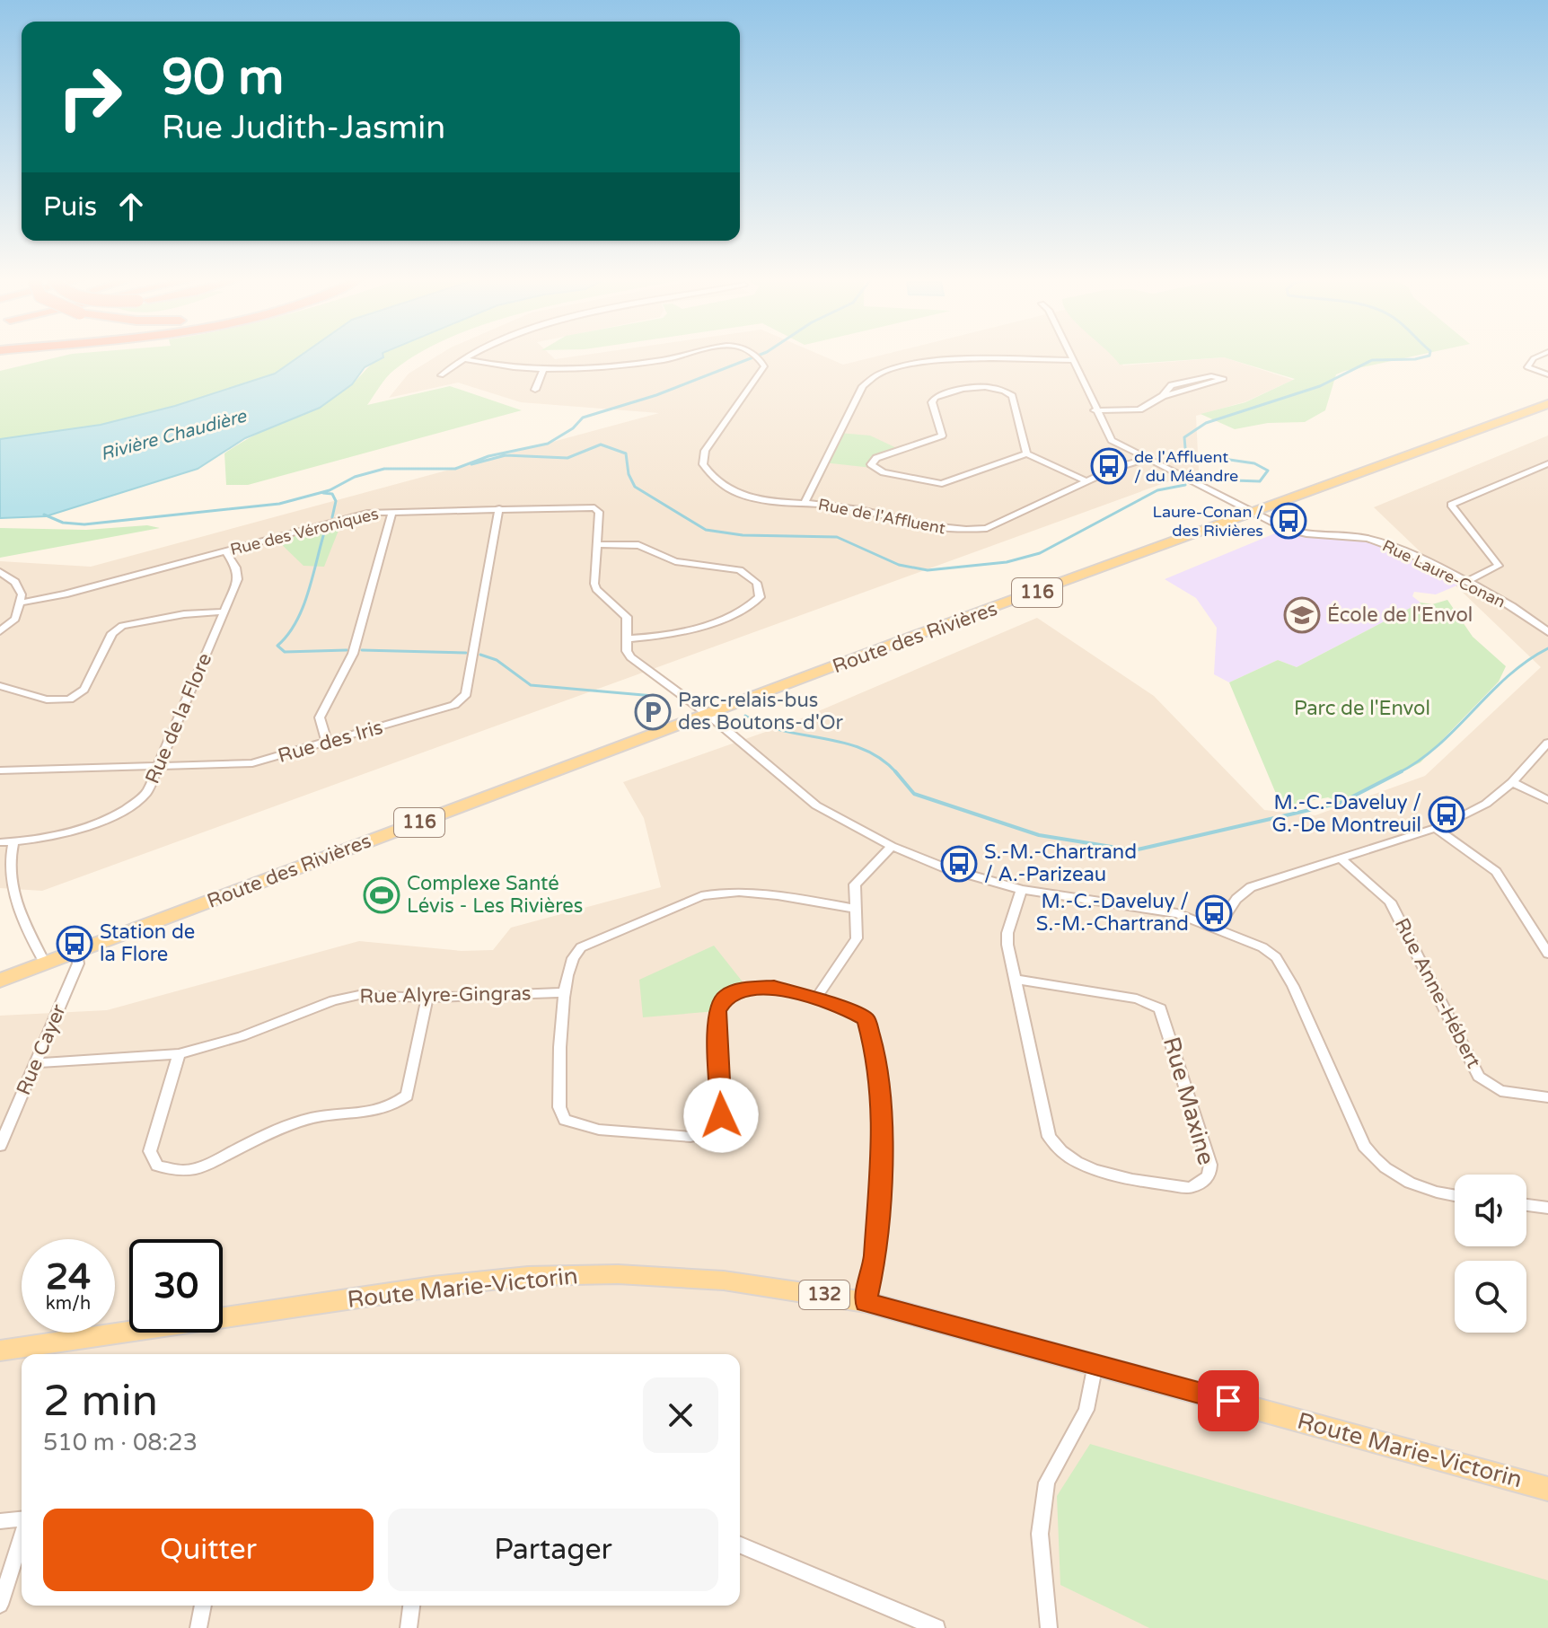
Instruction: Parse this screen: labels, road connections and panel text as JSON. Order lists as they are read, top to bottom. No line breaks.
{"streets":{"main road":["116","Route des Rivières","Route Marie-Victorin","132"],"street":["Rue de l'Affluent","Rue des Véroniques","Rue Laure-Conan","Rue de la Flore","Rue des Iris","Rue Anne-Hébert","Rue Alyre-Gingras","Rue Cayer","Rue Maxine"]},"crossings":[["Rue de l'Affluent","Rue Laure-Conan"],["Rue des Véroniques","Rue de la Flore"],["Rue des Véroniques","Rue des Iris"],["Rue Laure-Conan","Route des Rivières"],["Route des Rivières","Rue Cayer"],["Rue de la Flore","Rue des Iris"],["Rue Alyre-Gingras","Rue Cayer"]],"water":["Rivière Chaudière"],"parks":["Parc de l'Envol"],"places":{"bus stop":["de l'Affluent / du Méandre","Laure-Conan / des Rivières","M.-C.-Daveluy / G.-De Montreuil","S.-M.-Chartrand / A.-Parizeau","M.-C.-Daveluy / S.-M.-Chartrand","Station de la Flore"],"school or university":["École de l'Envol"],"parking":["Parc-relais-bus des Boutons-d'Or"],"sports":["Complexe Santé Lévis - Les Rivières"]},"page":{"turn":["90 m","Rue Judith-Jasmin"],"then":"Puis","speed":"24 km/h","limit":"30","heading":["2 min","510 m · 08:23"],"buttons":["Quitter","Partager"]}}
